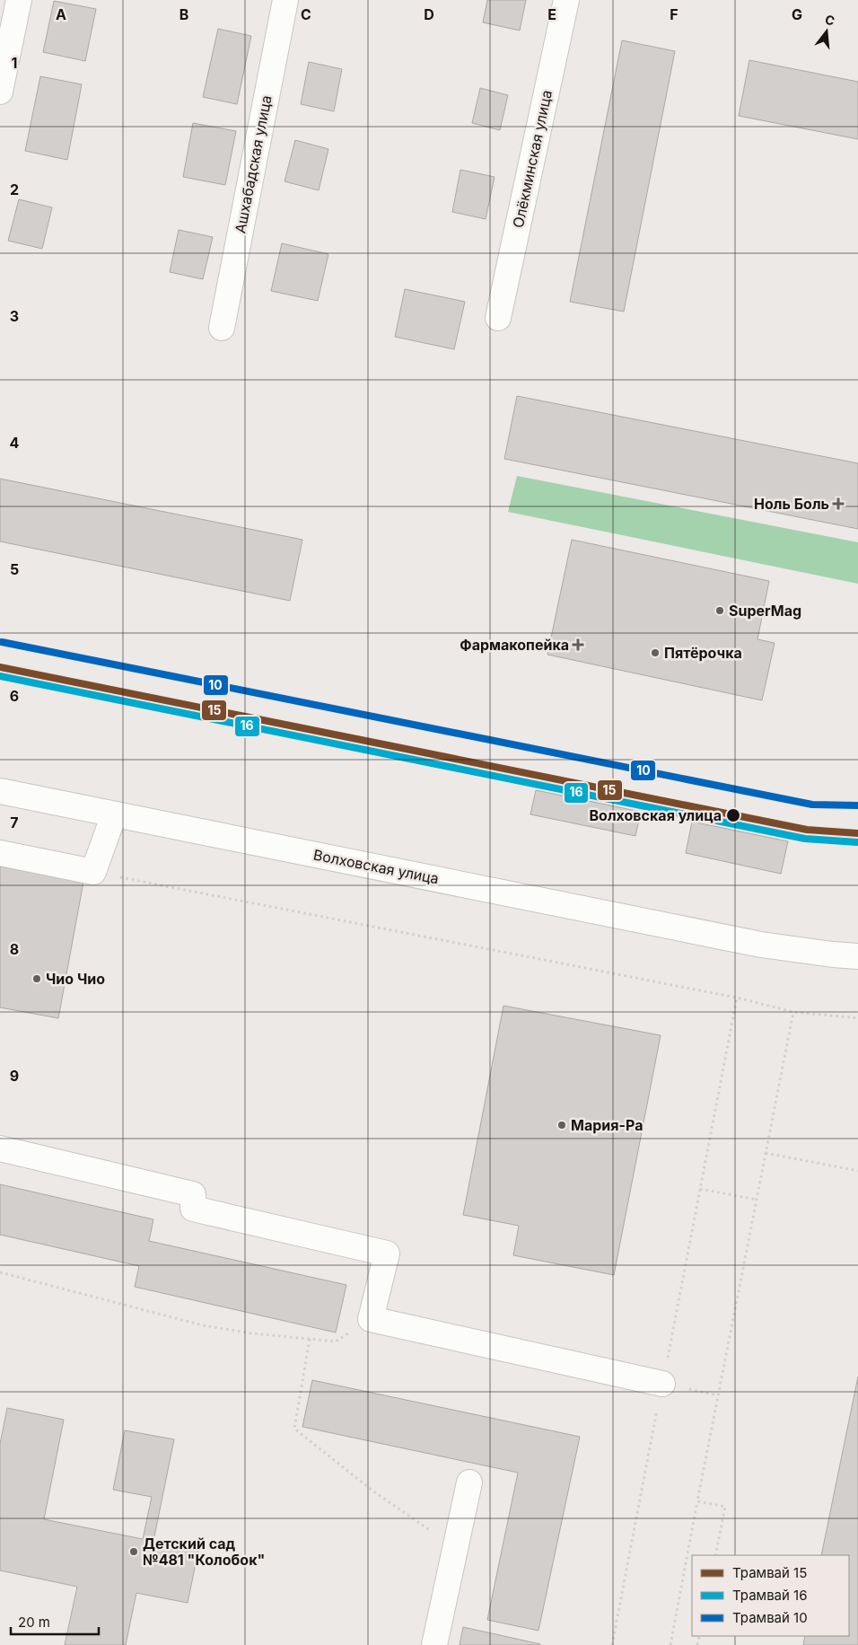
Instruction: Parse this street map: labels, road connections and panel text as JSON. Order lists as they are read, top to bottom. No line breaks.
{"streets":{"main road":["Олёкминская улица","Ашхабадская улица","Волховская улица"]},"places":{"health":["Ноль Боль","Фармакопейка"],"other":["SuperMag","Пятёрочка","Волховская улица","Чио Чио","Мария-Ра","Детский сад №481 \"Колобок\""]},"lines":["tram line 10","tram line 15","tram line 16"],"legend":["Трамвай 15","Трамвай 16","Трамвай 10"],"scale_bar":"20 m","north":"top","grid":{"columns":["A","B","C","D","E","F","G"],"rows":["1","2","3","4","5","6","7","8","9"]}}
